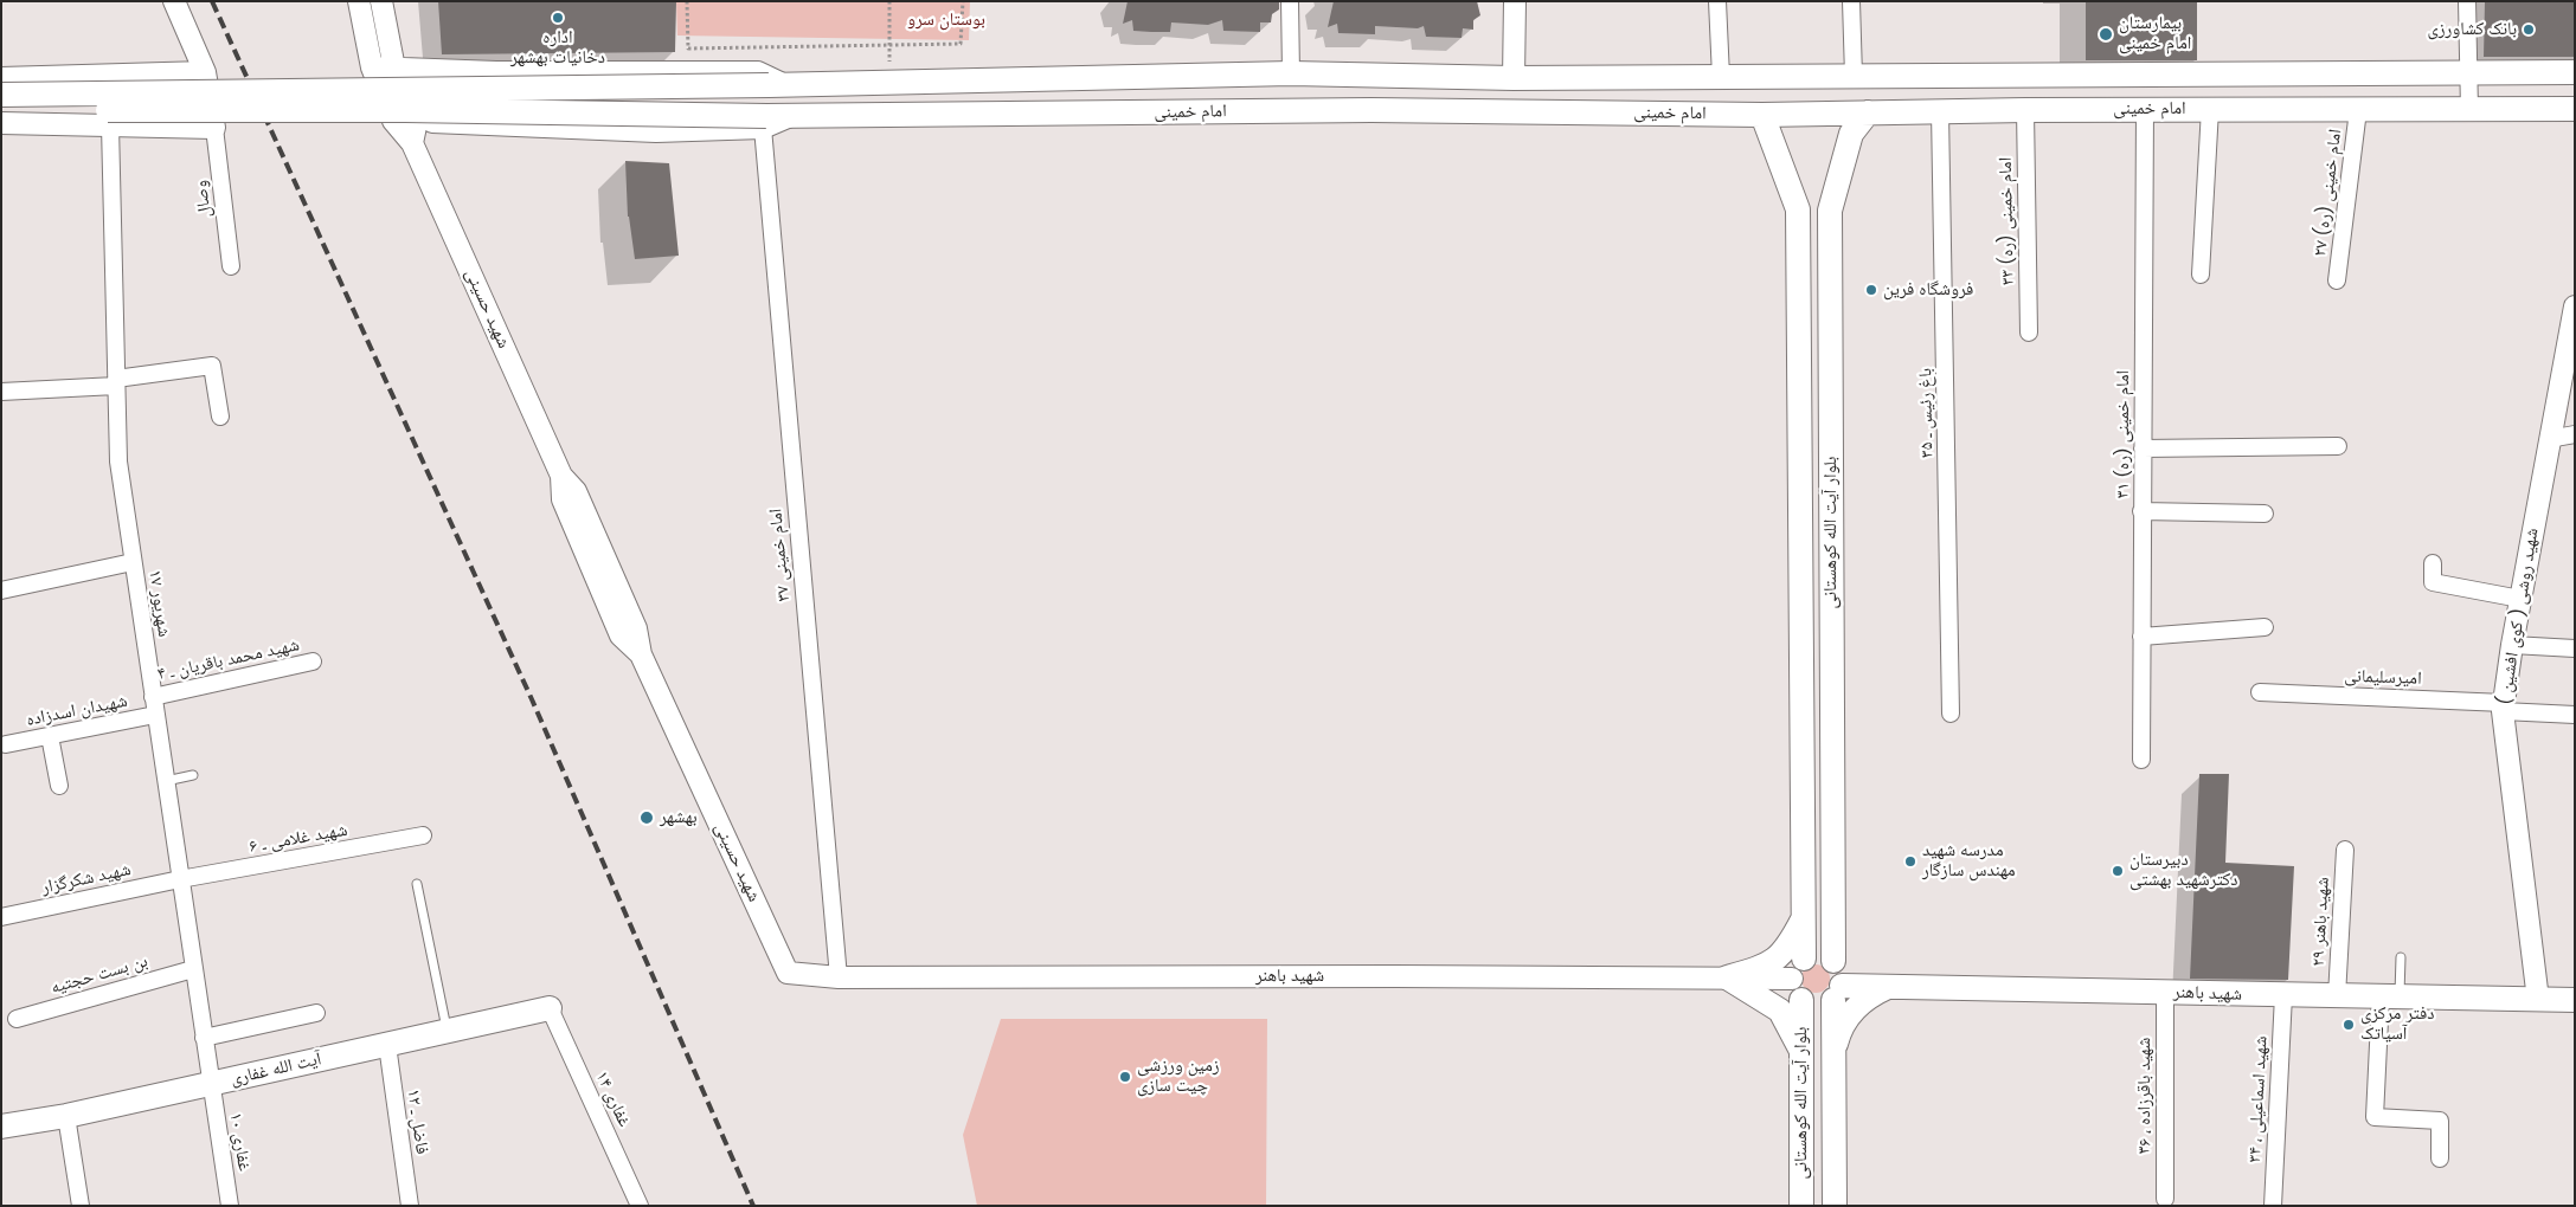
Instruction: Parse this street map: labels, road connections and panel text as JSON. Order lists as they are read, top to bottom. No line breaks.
{"streets":{"main road":["امام خمینی","بلوار آیت الله کوهستانی","شهید باهنر","آیت الله غفاری"],"street":["امام خمینی (ره) ۲۷","وصال","امام خمینی (ره) ۳۳","شهید حسینی","باغ رئیس ـ ۳۵","امام خمینی (ره) ۳۱","امام خمینی ۳۷","۱۷ شهریور","شهید روشی ( کوی افشین )","شهید محمد باقریان ـ ۴","امیرسلیمانی","شهیدان اسدزاده","شهید غلامی ـ ۶","شهید شکرگزار","شهید باهنر ۲۹","بن بست حجتیه","شهید باقرزاده ، ۳۶","غفاری ۱۴","شهید اسماعیلی ، ۳۴","فاضل ـ ۱۲","غفاری ۱۰"]},"crossings":[["امام خمینی","امام خمینی (ره) ۲۷"],["امام خمینی","امام خمینی (ره) ۳۳"],["امام خمینی","باغ رئیس ـ ۳۵"],["امام خمینی","امام خمینی (ره) ۳۱"],["امام خمینی","بلوار آیت الله کوهستانی"],["امام خمینی","امام خمینی ۳۷"],["شهید حسینی","شهید باهنر"],["بلوار آیت الله کوهستانی","شهید باهنر"],["امام خمینی ۳۷","شهید باهنر"],["۱۷ شهریور","شهید محمد باقریان ـ ۴"],["۱۷ شهریور","شهیدان اسدزاده"],["۱۷ شهریور","شهید غلامی ـ ۶"],["۱۷ شهریور","شهید شکرگزار"],["۱۷ شهریور","بن بست حجتیه"],["۱۷ شهریور","آیت الله غفاری"],["۱۷ شهریور","غفاری ۱۰"],["شهید روشی ( کوی افشین )","امیرسلیمانی"],["شهید روشی ( کوی افشین )","شهید باهنر"],["شهید غلامی ـ ۶","شهید شکرگزار"],["شهید باهنر ۲۹","شهید باهنر"],["شهید باهنر","شهید باقرزاده ، ۳۶"],["شهید باهنر","شهید اسماعیلی ، ۳۴"],["آیت الله غفاری","غفاری ۱۴"],["آیت الله غفاری","فاضل ـ ۱۲"],["آیت الله غفاری","غفاری ۱۰"]],"parks":["بوستان سرو"],"places":["اداره دخانیات بهشهر","بانک کشاورزی","بیمارستان امام خمینی","فروشگاه فرین","بهشهر","مدرسه شهید مهندس سازگار","دبیرستان دکترشهید بهشتی","دفتر مرکزی آسیاتک","زمین ورزشی چیت سازی"]}
